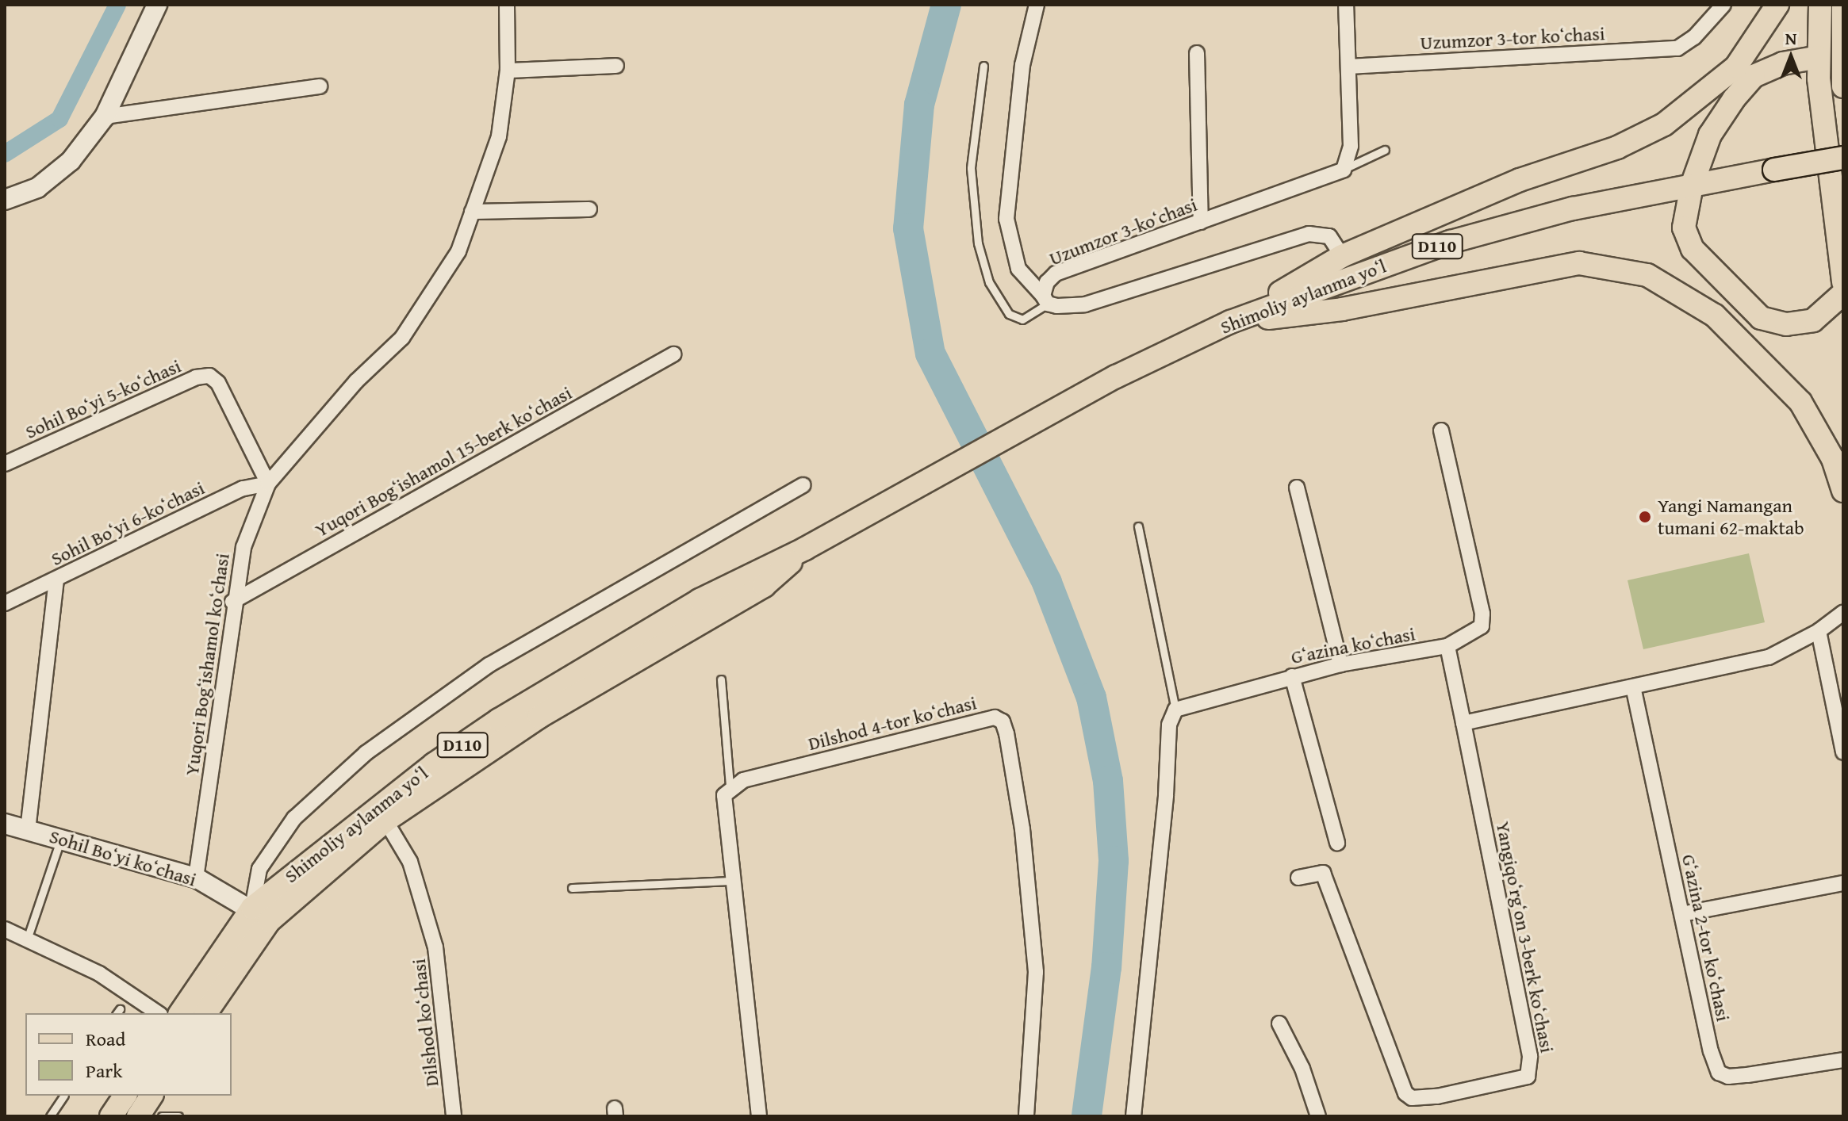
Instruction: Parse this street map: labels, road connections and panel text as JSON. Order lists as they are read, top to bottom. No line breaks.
{"streets":{"main road":["D110","Shimoliy aylanma yoʻl","Sohil Boʻyi koʻchasi"],"street":["Uzumzor 3-tor koʻchasi","Uzumzor 3-koʻchasi","Sohil Boʻyi 5-koʻchasi","Yuqori Bogʻishamol 15-berk koʻchasi","Sohil Boʻyi 6-koʻchasi","Gʻazina koʻchasi","Yuqori Bogʻishamol koʻchasi","Dilshod 4-tor koʻchasi","Yangiqoʻrgʻon 3-berk koʻchasi","Gʻazina 2-tor koʻchasi","Dilshod koʻchasi"]},"crossings":[["Shimoliy aylanma yoʻl","Sohil Boʻyi koʻchasi"],["Shimoliy aylanma yoʻl","Dilshod koʻchasi"],["Sohil Boʻyi 5-koʻchasi","Sohil Boʻyi 6-koʻchasi"],["Sohil Boʻyi 5-koʻchasi","Yuqori Bogʻishamol koʻchasi"],["Yuqori Bogʻishamol 15-berk koʻchasi","Yuqori Bogʻishamol koʻchasi"],["Sohil Boʻyi 6-koʻchasi","Yuqori Bogʻishamol koʻchasi"],["Yuqori Bogʻishamol koʻchasi","Sohil Boʻyi koʻchasi"]],"places":["Yangi Namangan tumani 62-maktab"],"legend":["Road","Park"],"north":"top"}
